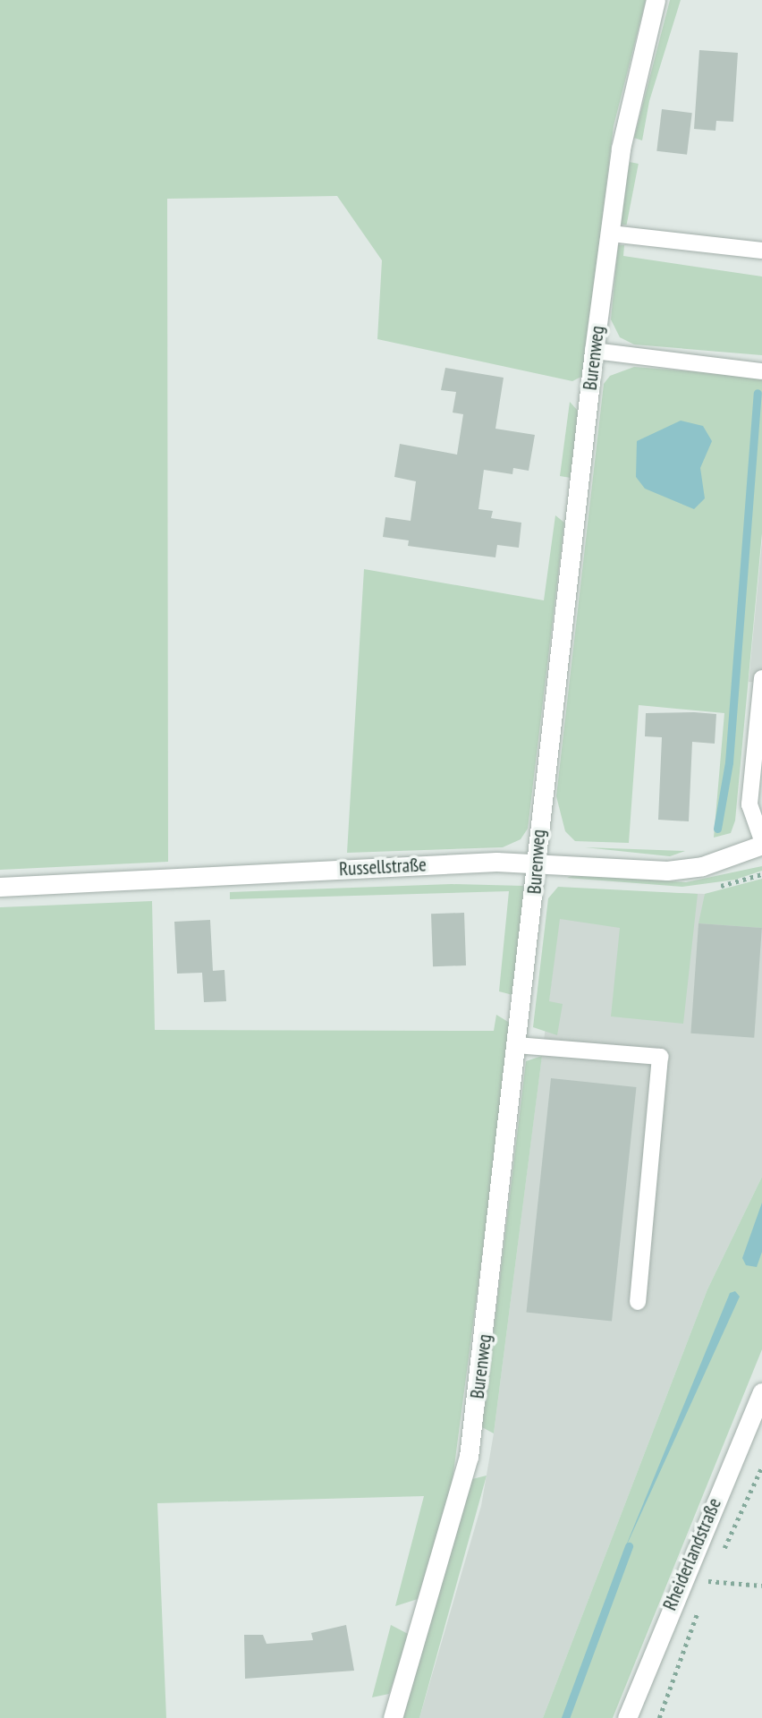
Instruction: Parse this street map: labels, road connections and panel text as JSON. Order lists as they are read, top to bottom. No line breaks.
{"streets":{"street":["Burenweg","Russellstraße","Rheiderlandstraße"]},"crossings":[["Burenweg","Russellstraße"]]}
